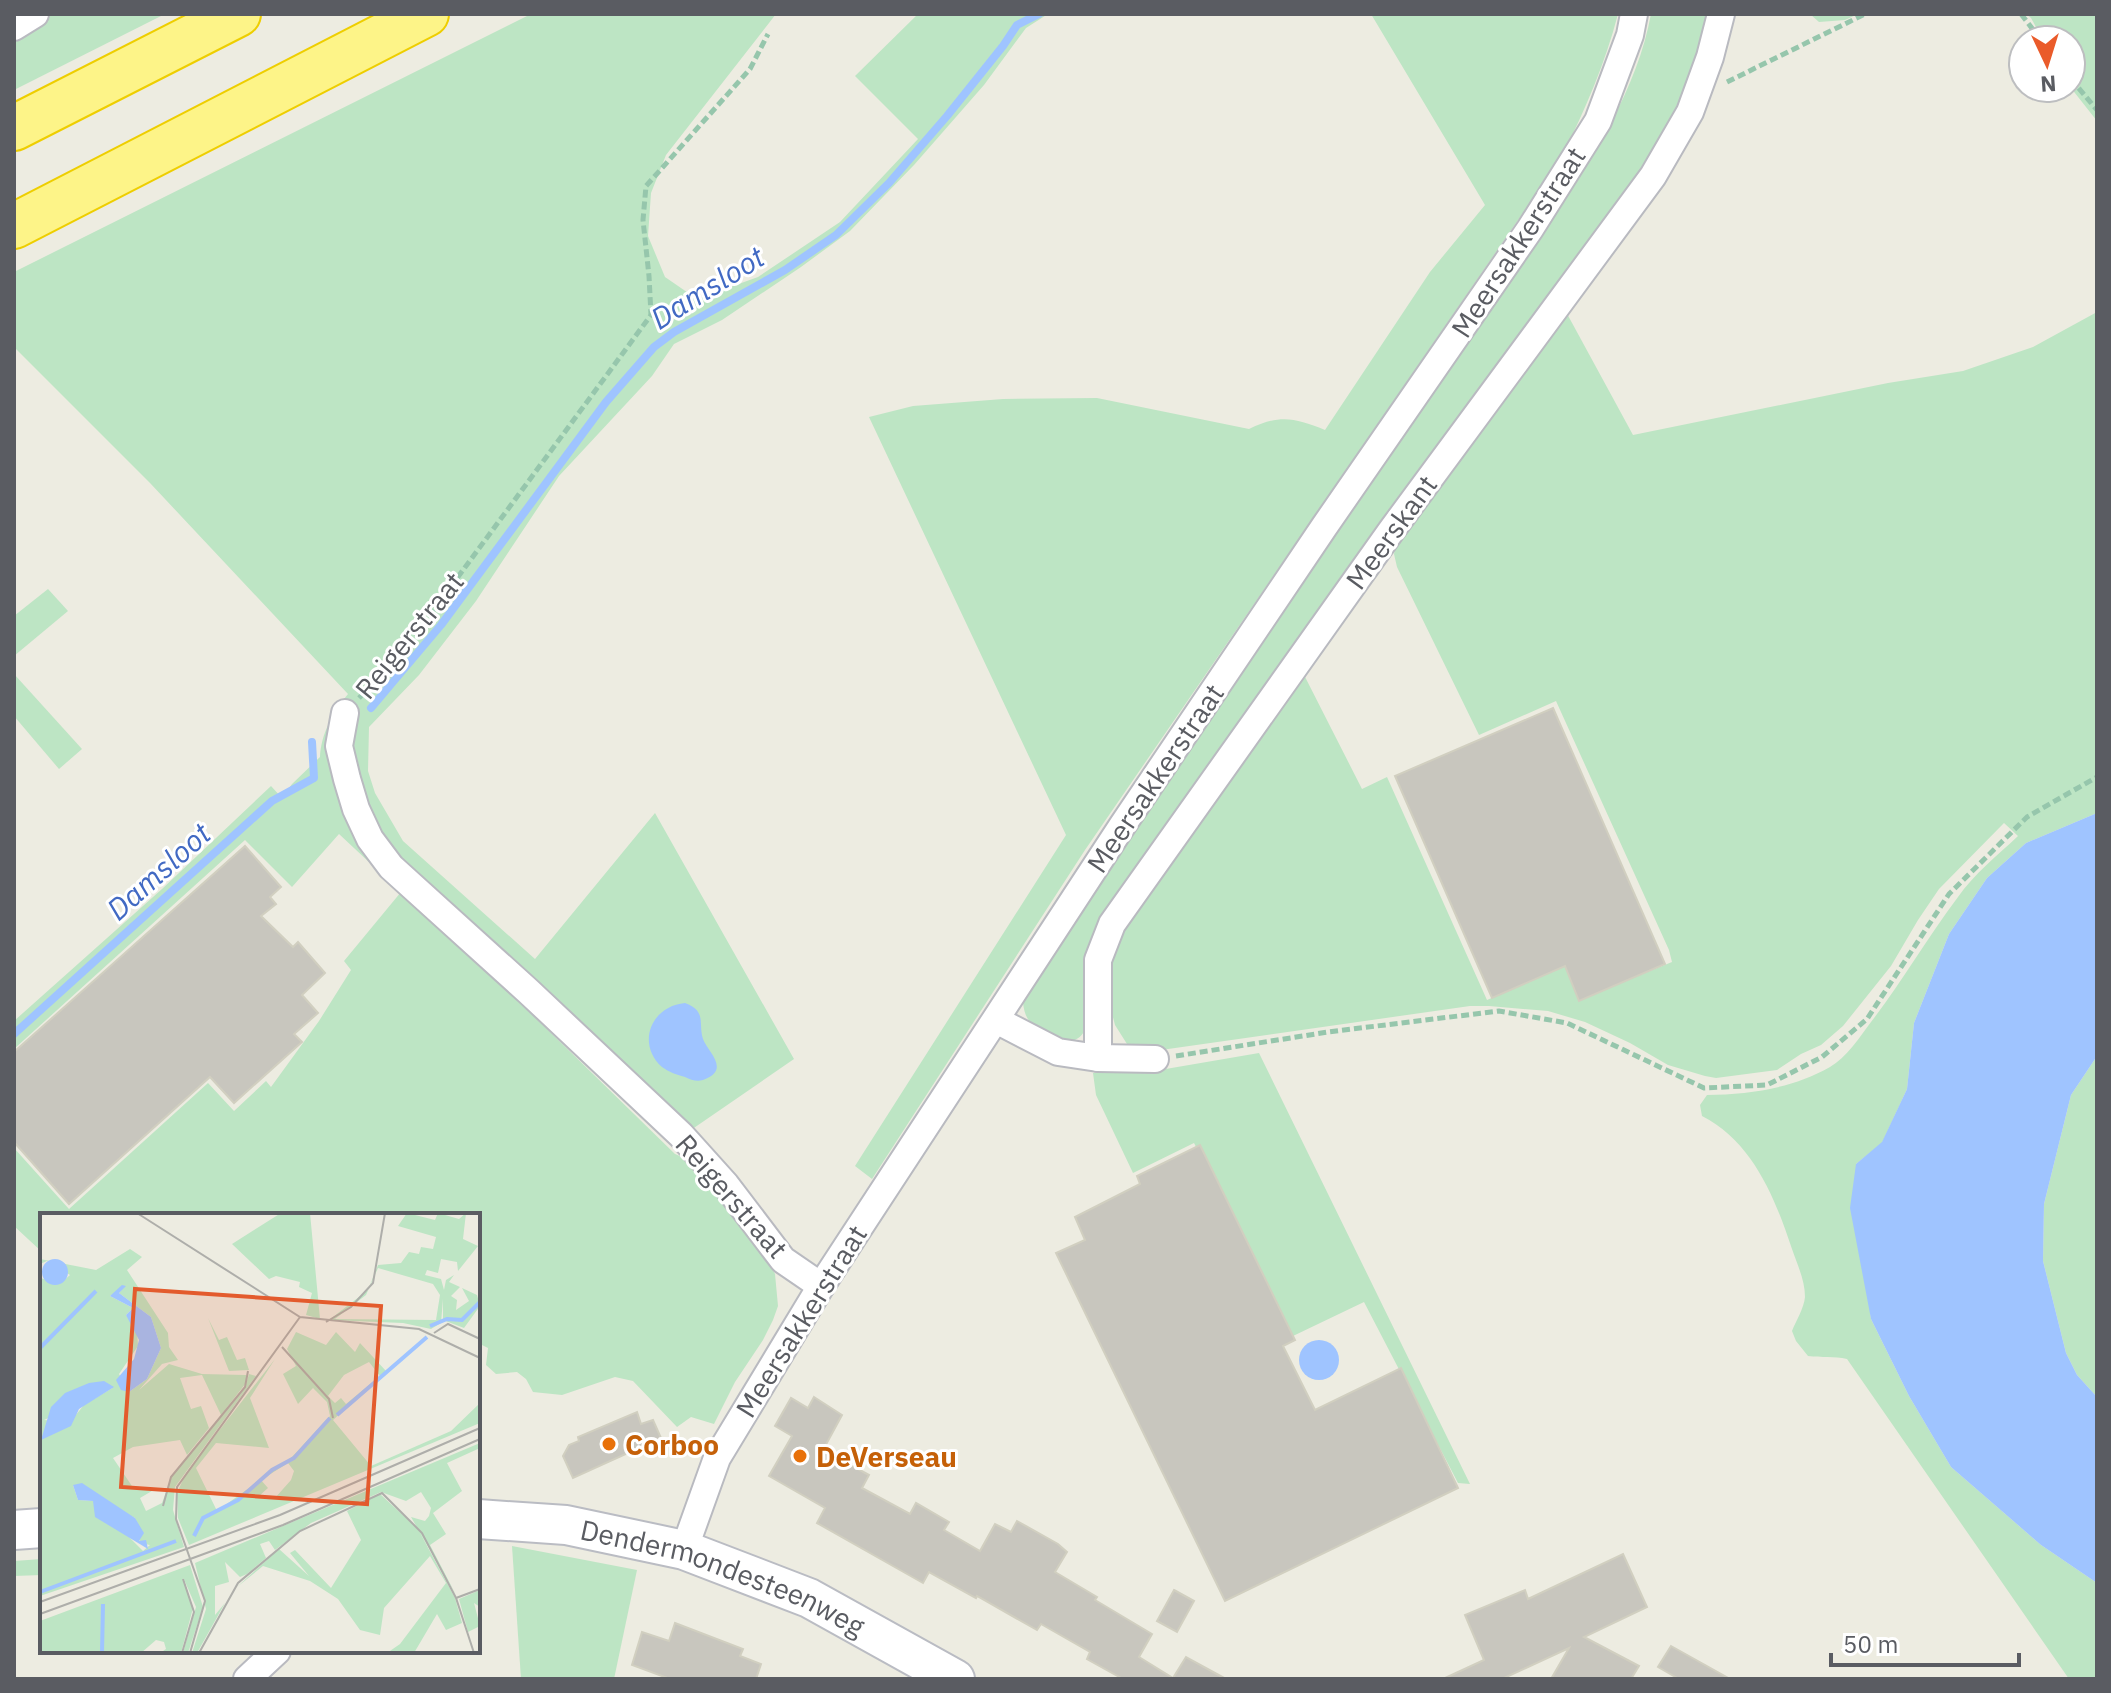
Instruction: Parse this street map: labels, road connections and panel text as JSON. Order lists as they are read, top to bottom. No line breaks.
{"streets":{"main road":["Dendermondesteenweg"],"street":["Meersakkerstraat","Meerskant","Reigerstraat"]},"crossings":[["Meersakkerstraat","Reigerstraat"],["Meersakkerstraat","Dendermondesteenweg"]],"water":["Damsloot"],"places":["Corboo","DeVerseau"],"scale_bar":"50 m","north":"bottom"}
